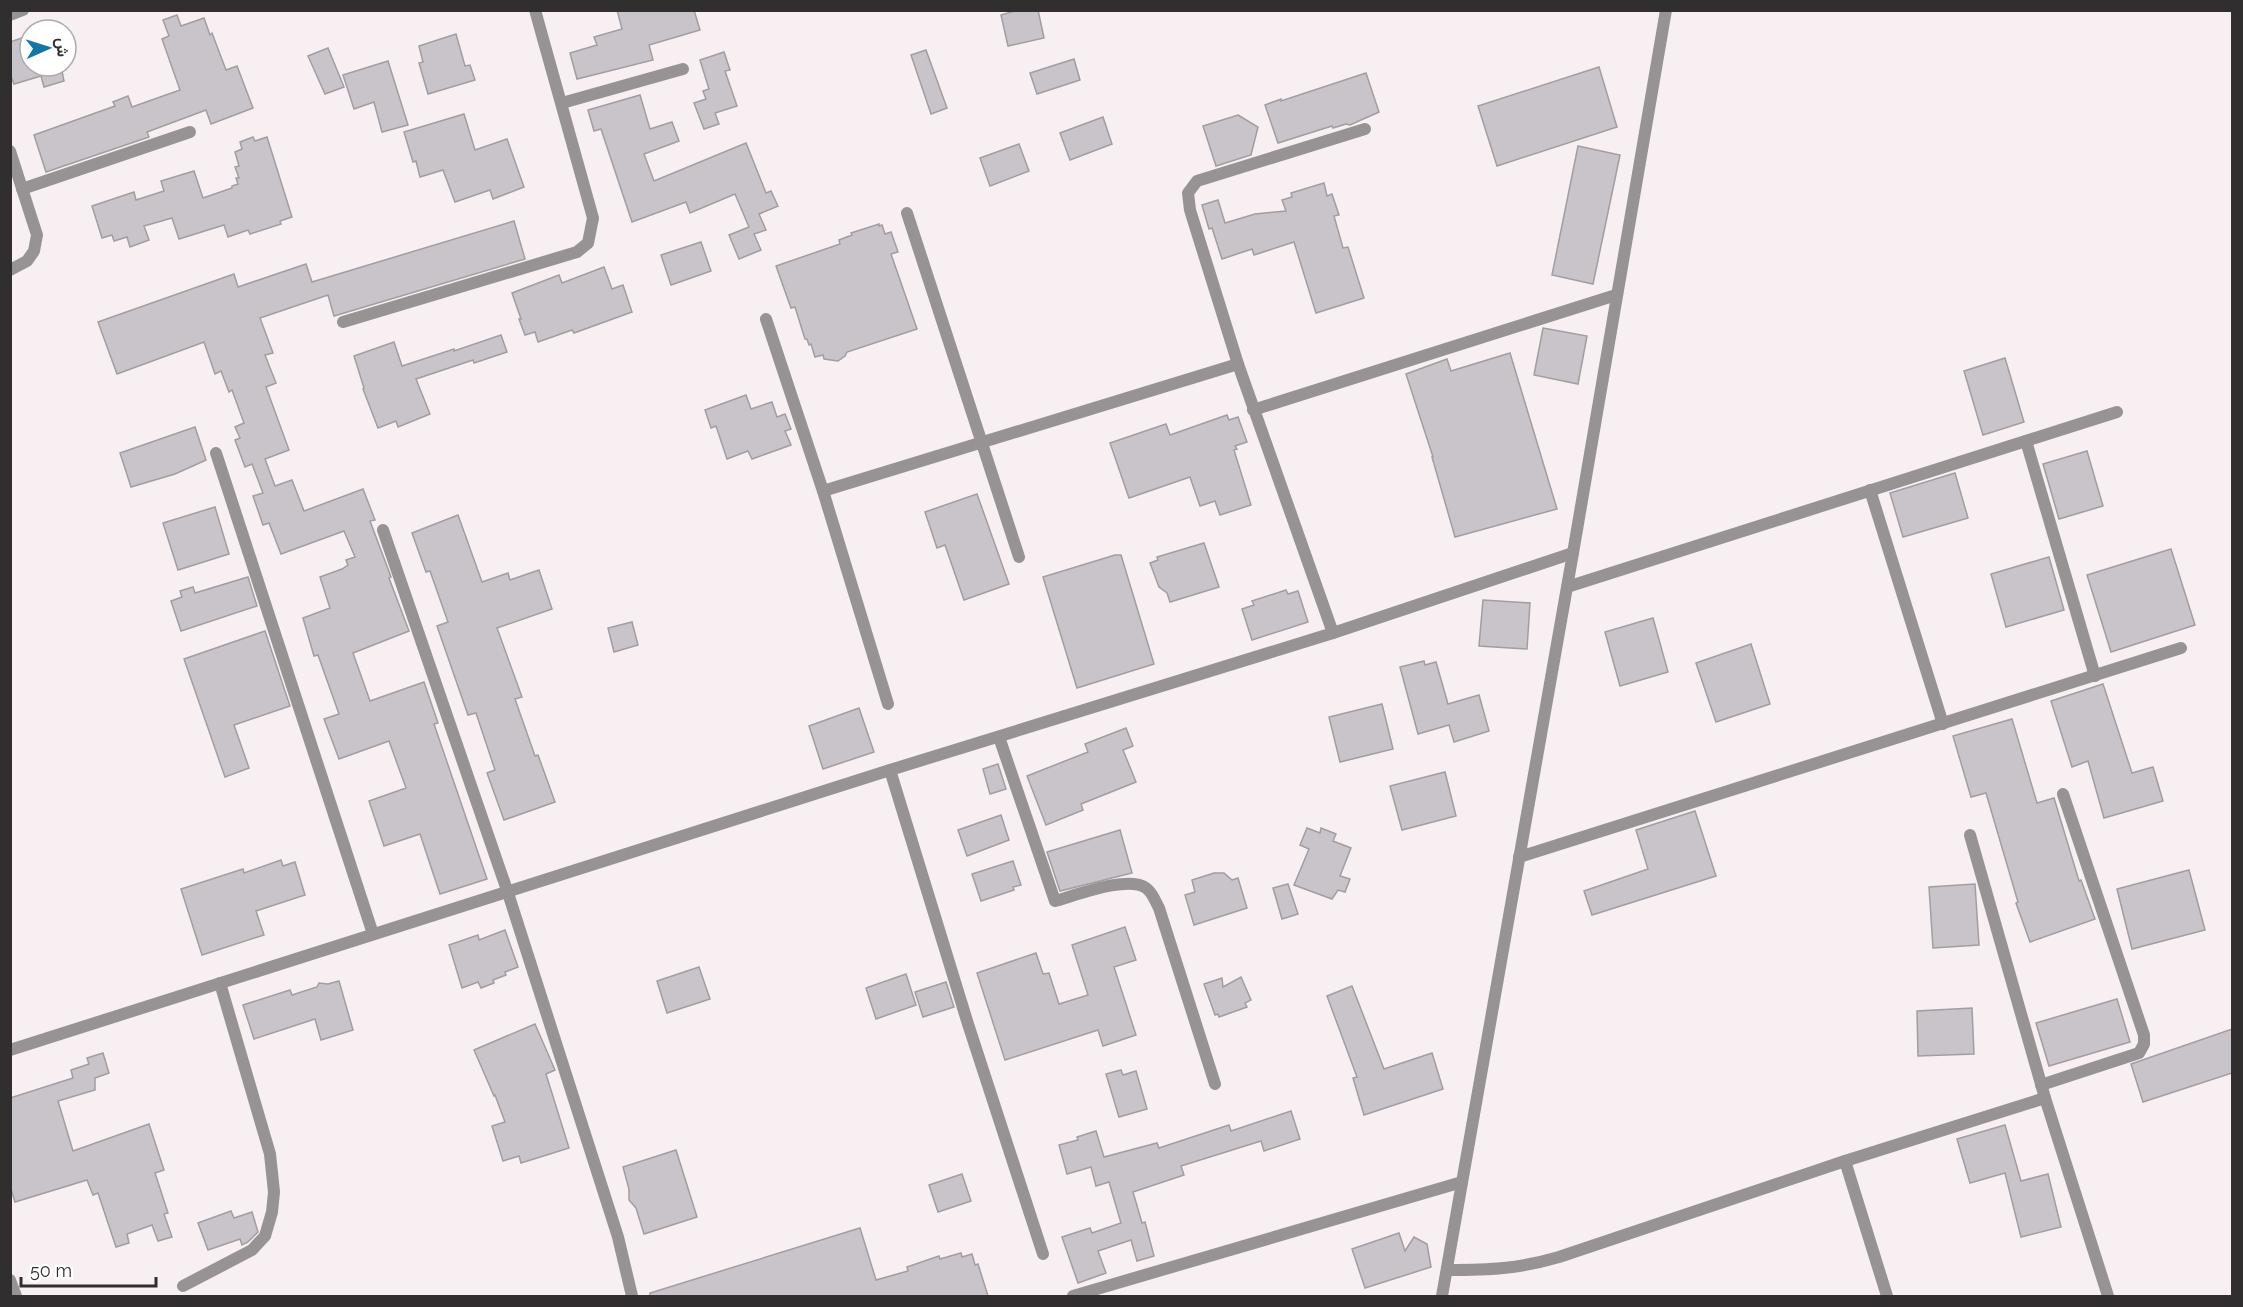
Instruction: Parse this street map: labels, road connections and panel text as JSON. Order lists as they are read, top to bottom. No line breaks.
{"scale_bar":"50 m","north":"right"}
